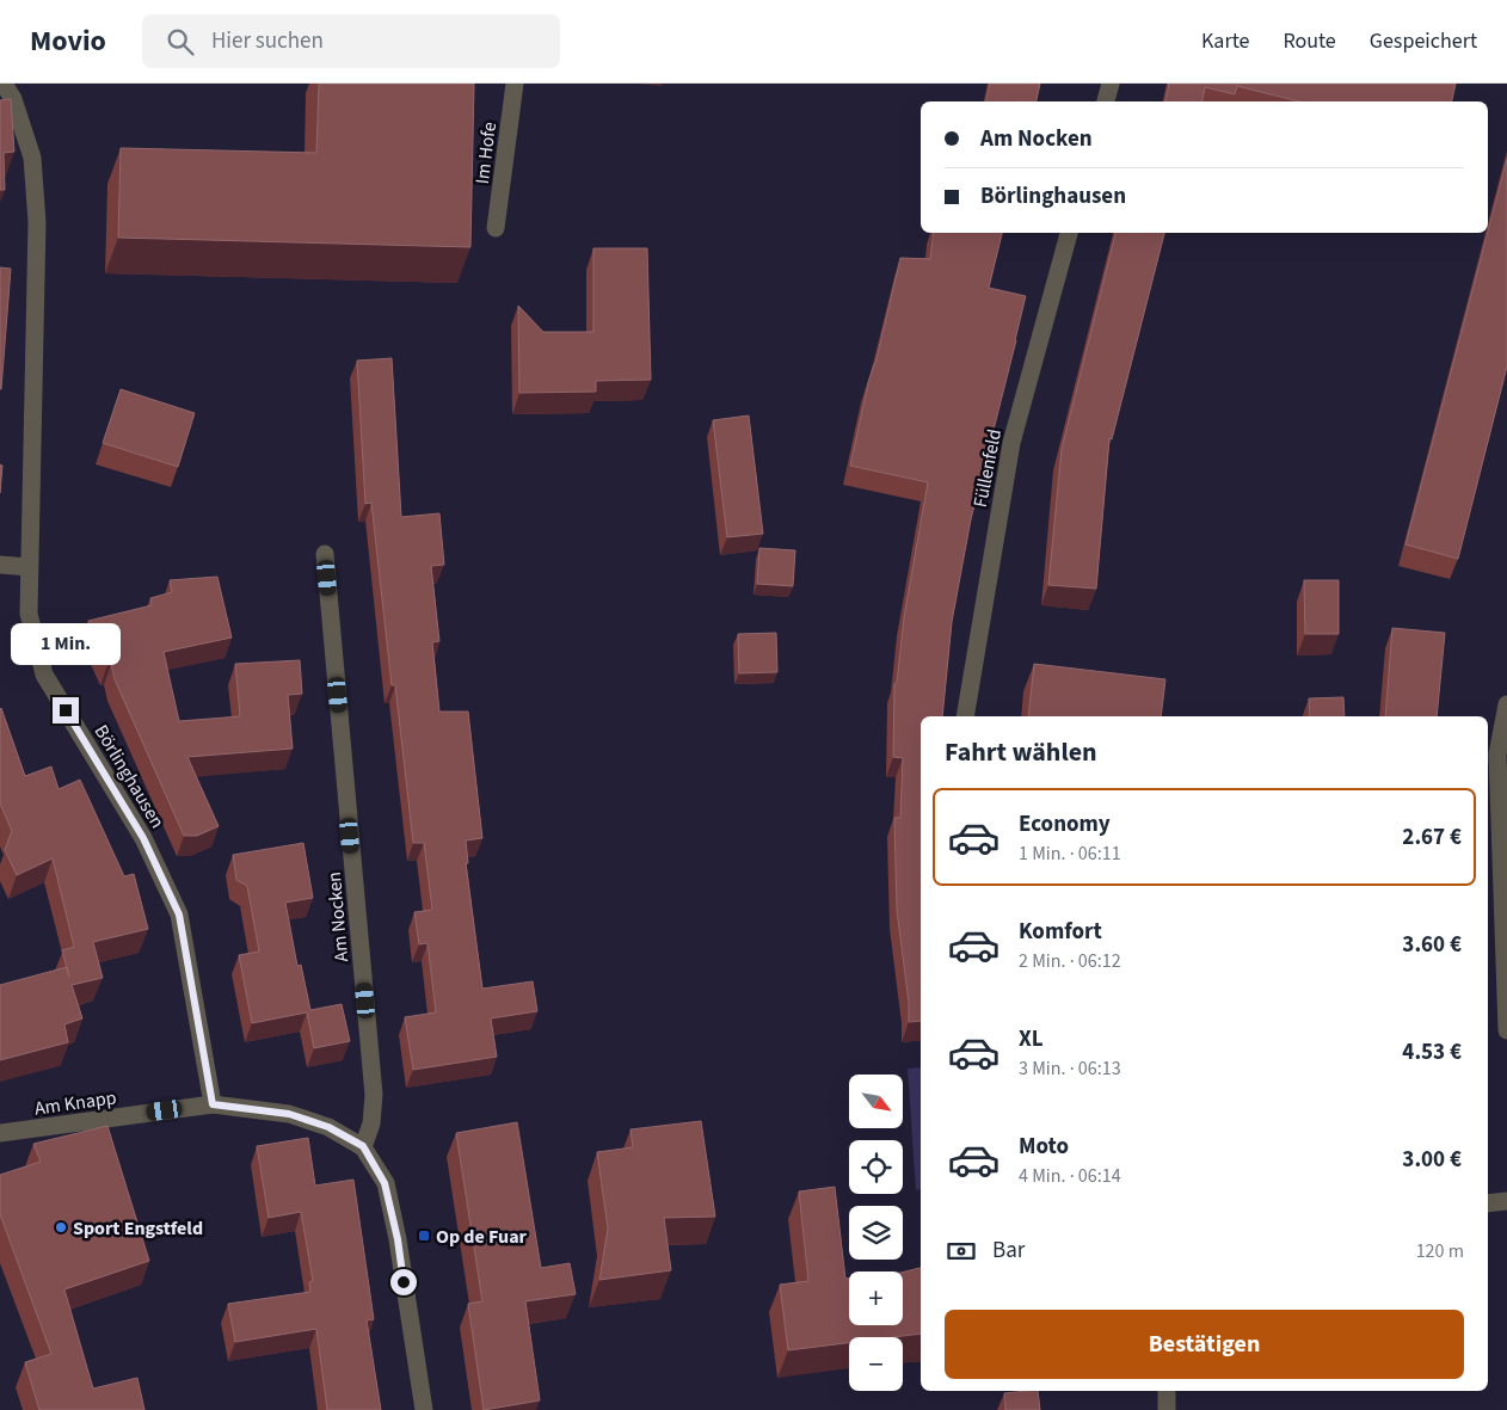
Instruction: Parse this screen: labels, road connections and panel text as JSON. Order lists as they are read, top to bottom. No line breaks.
{"streets":{"street":["Im Hofe","Füllenfeld","Börlinghausen","Am Nocken","Am Knapp"]},"crossings":[["Börlinghausen","Am Knapp"],["Am Nocken","Am Knapp"]],"places":{"other":["Sport Engstfeld"],"transit":["Op de Fuar"]},"north":"bottom right","page":{"header":"Movio","search":"Hier suchen","nav":["Karte","Route","Gespeichert"],"banner":["Am Nocken","Börlinghausen"],"bubble":"1 Min.","heading":"Fahrt wählen","list":[{"name":"Economy","note":"1 Min. · 06:11","value":"2.67 €"},{"name":"Komfort","note":"2 Min. · 06:12","value":"3.60 €"},{"name":"XL","note":"3 Min. · 06:13","value":"4.53 €"},{"name":"Moto","note":"4 Min. · 06:14","value":"3.00 €"}],"map_buttons":["+","−"],"pay":["Bar","120 m"],"buttons":"Bestätigen"}}
